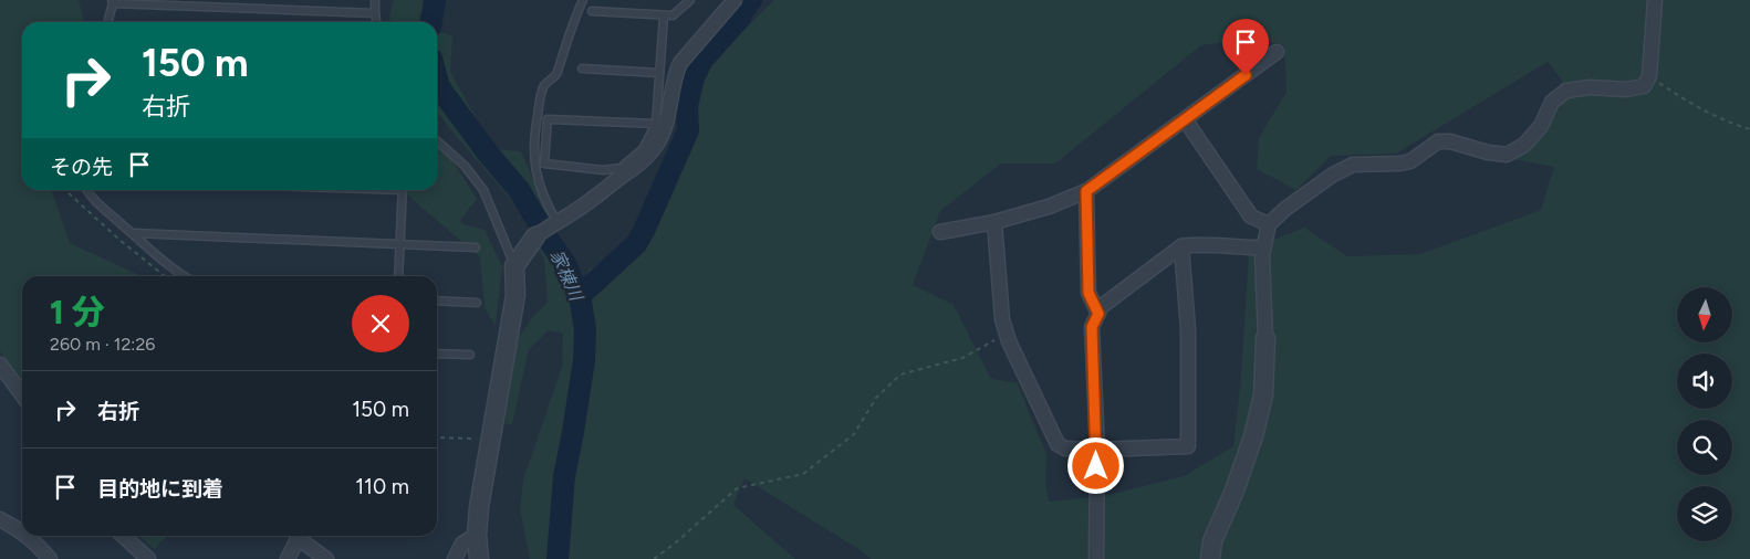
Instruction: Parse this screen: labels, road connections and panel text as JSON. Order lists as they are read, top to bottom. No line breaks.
{"water":["家棟川"],"north":"bottom","page":{"turn":["150 m","右折"],"then":"その先","heading":["1 分","260 m · 12:26"],"list":[{"name":"右折","value":"150 m"},{"name":"目的地に到着","value":"110 m"}]}}
